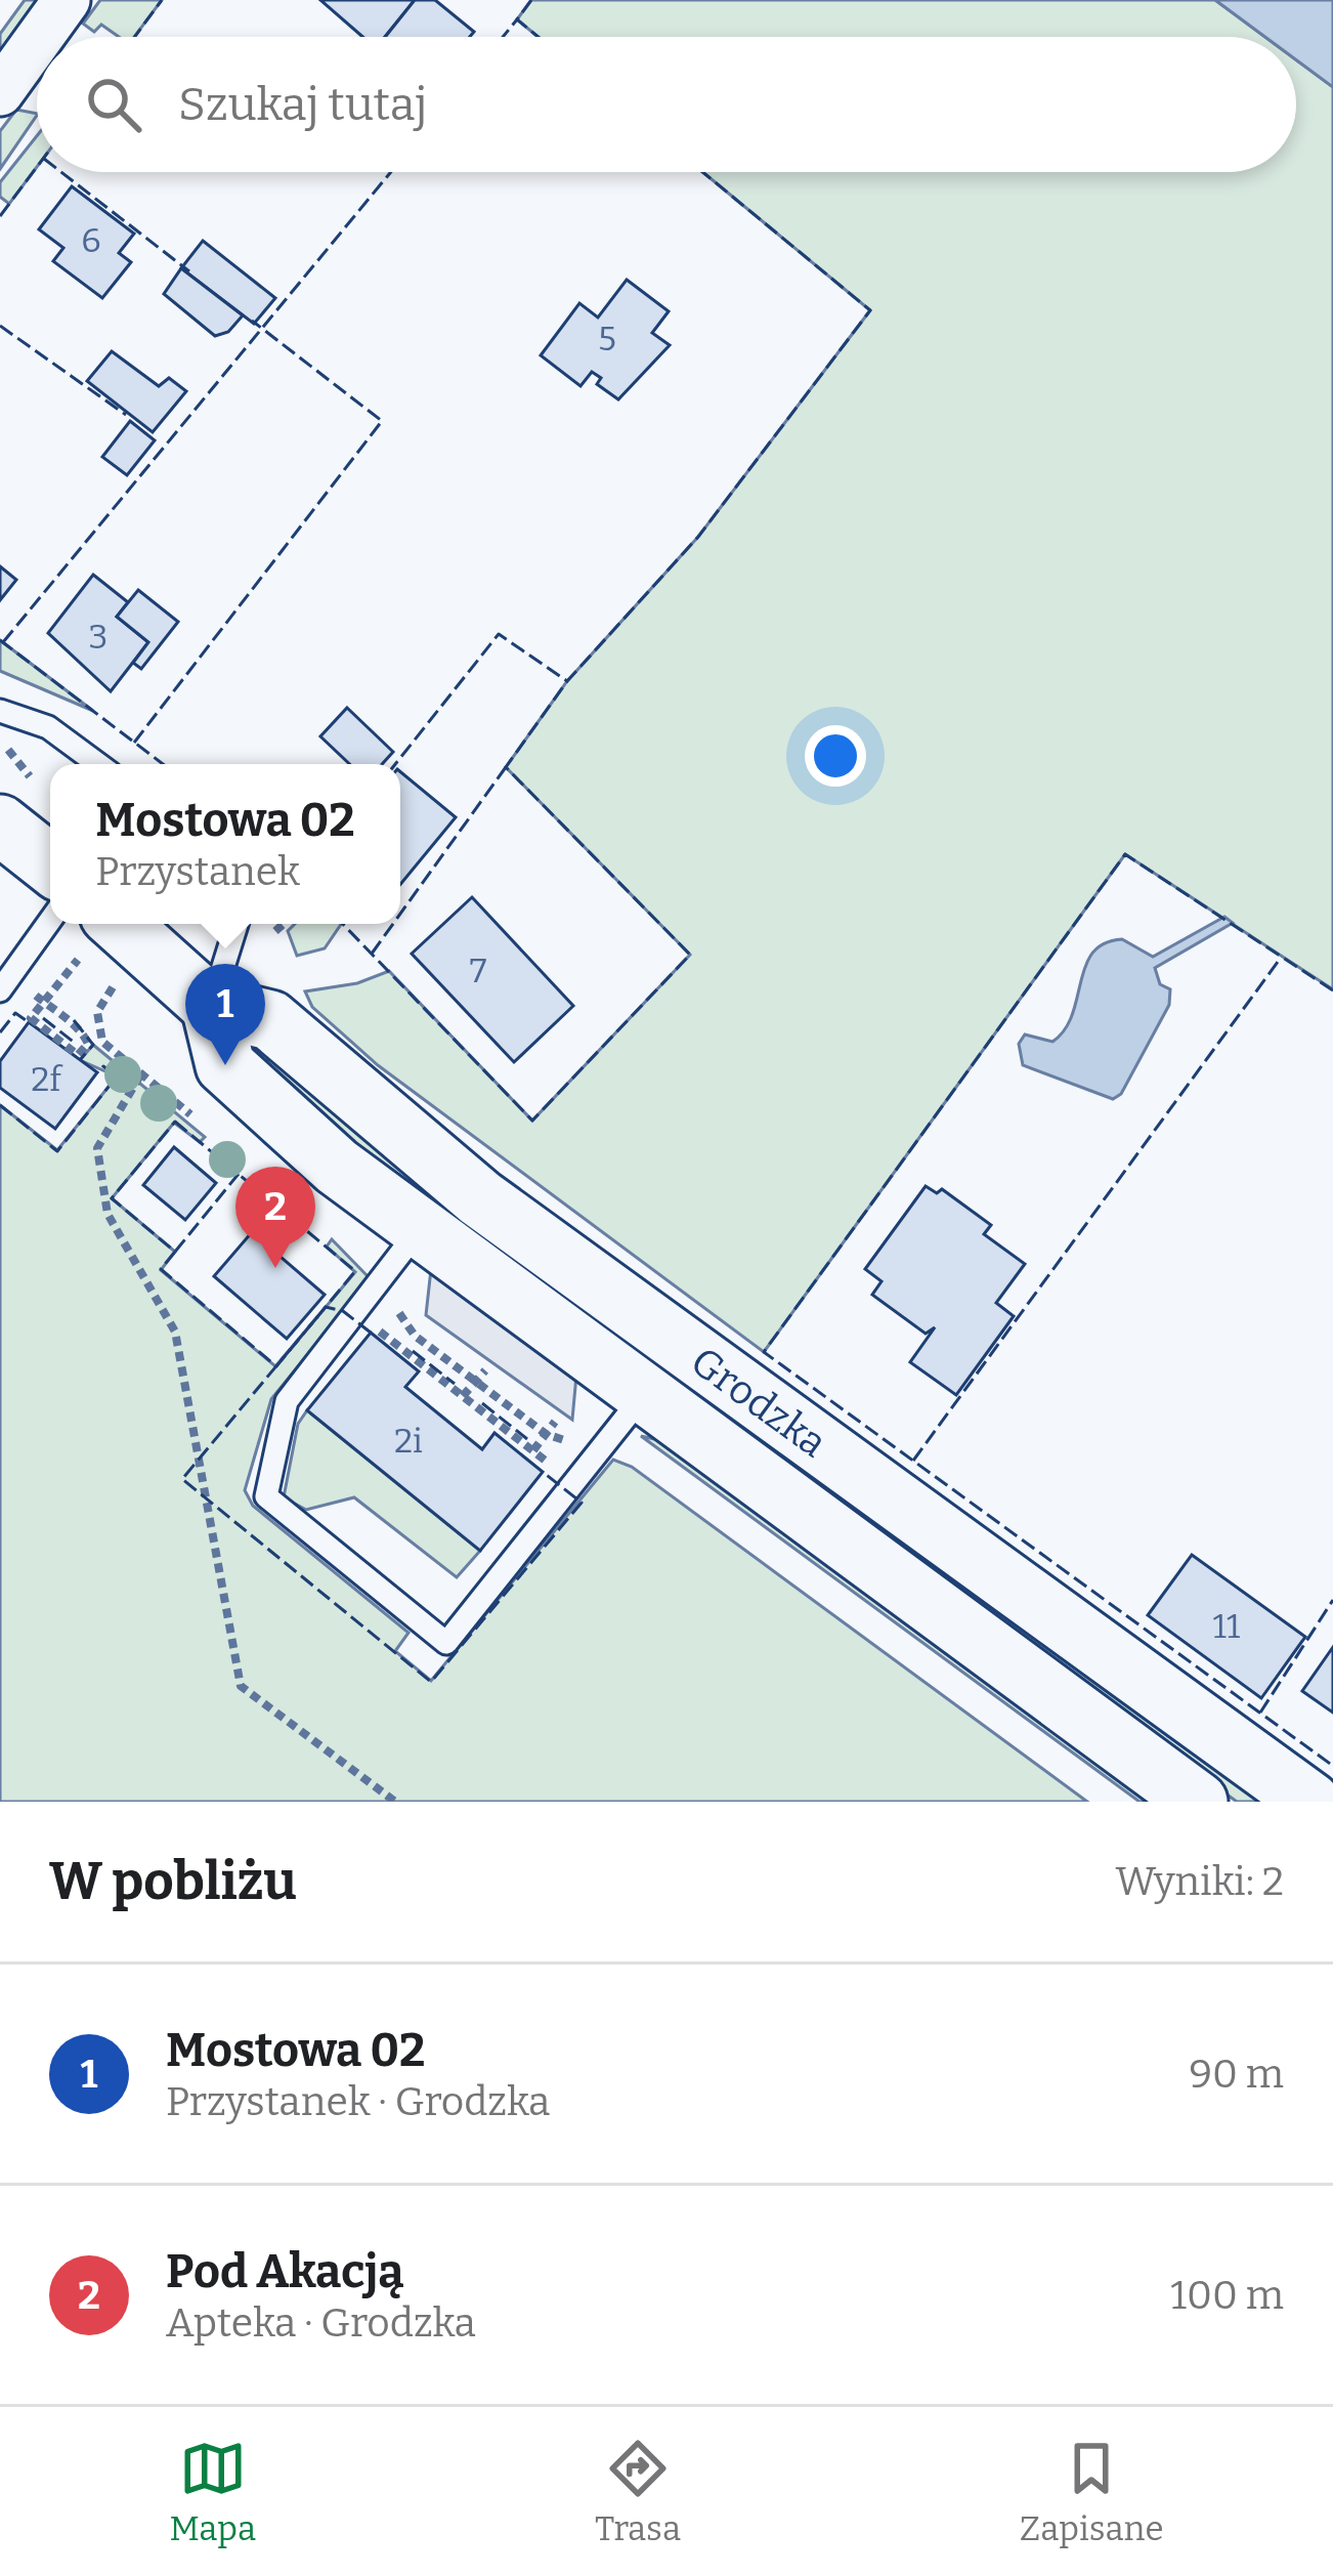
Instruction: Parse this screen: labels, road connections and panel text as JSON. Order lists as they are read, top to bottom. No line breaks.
{"streets":{"street":["Grodzka"]},"house_numbers":["6","5","3","7","2f","2i","11"],"page":{"search":"Szukaj tutaj","popup":["Mostowa 02","Przystanek"],"pins":["1","2"],"heading":["W pobliżu","Wyniki: 2"],"list":[{"mark":"1","name":"Mostowa 02","note":"Przystanek · Grodzka","value":"90 m"},{"mark":"2","name":"Pod Akacją","note":"Apteka · Grodzka","value":"100 m"}],"nav":["Mapa","Trasa","Zapisane"]}}
